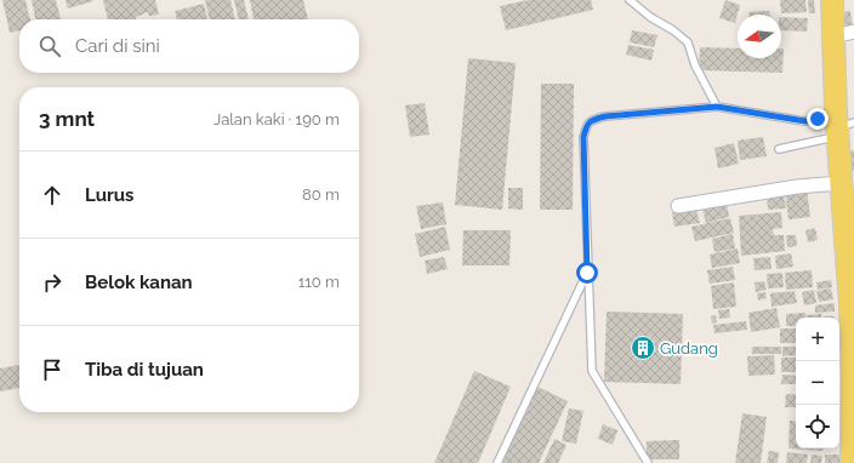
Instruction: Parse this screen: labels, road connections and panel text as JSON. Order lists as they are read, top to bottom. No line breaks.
{"places":{"building":["Gudang"]},"north":"left","page":{"search":"Cari di sini","heading":["3 mnt","Jalan kaki · 190 m"],"list":[["Lurus","80 m"],["Belok kanan","110 m"],"Tiba di tujuan"],"map_buttons":["+","−"]}}
